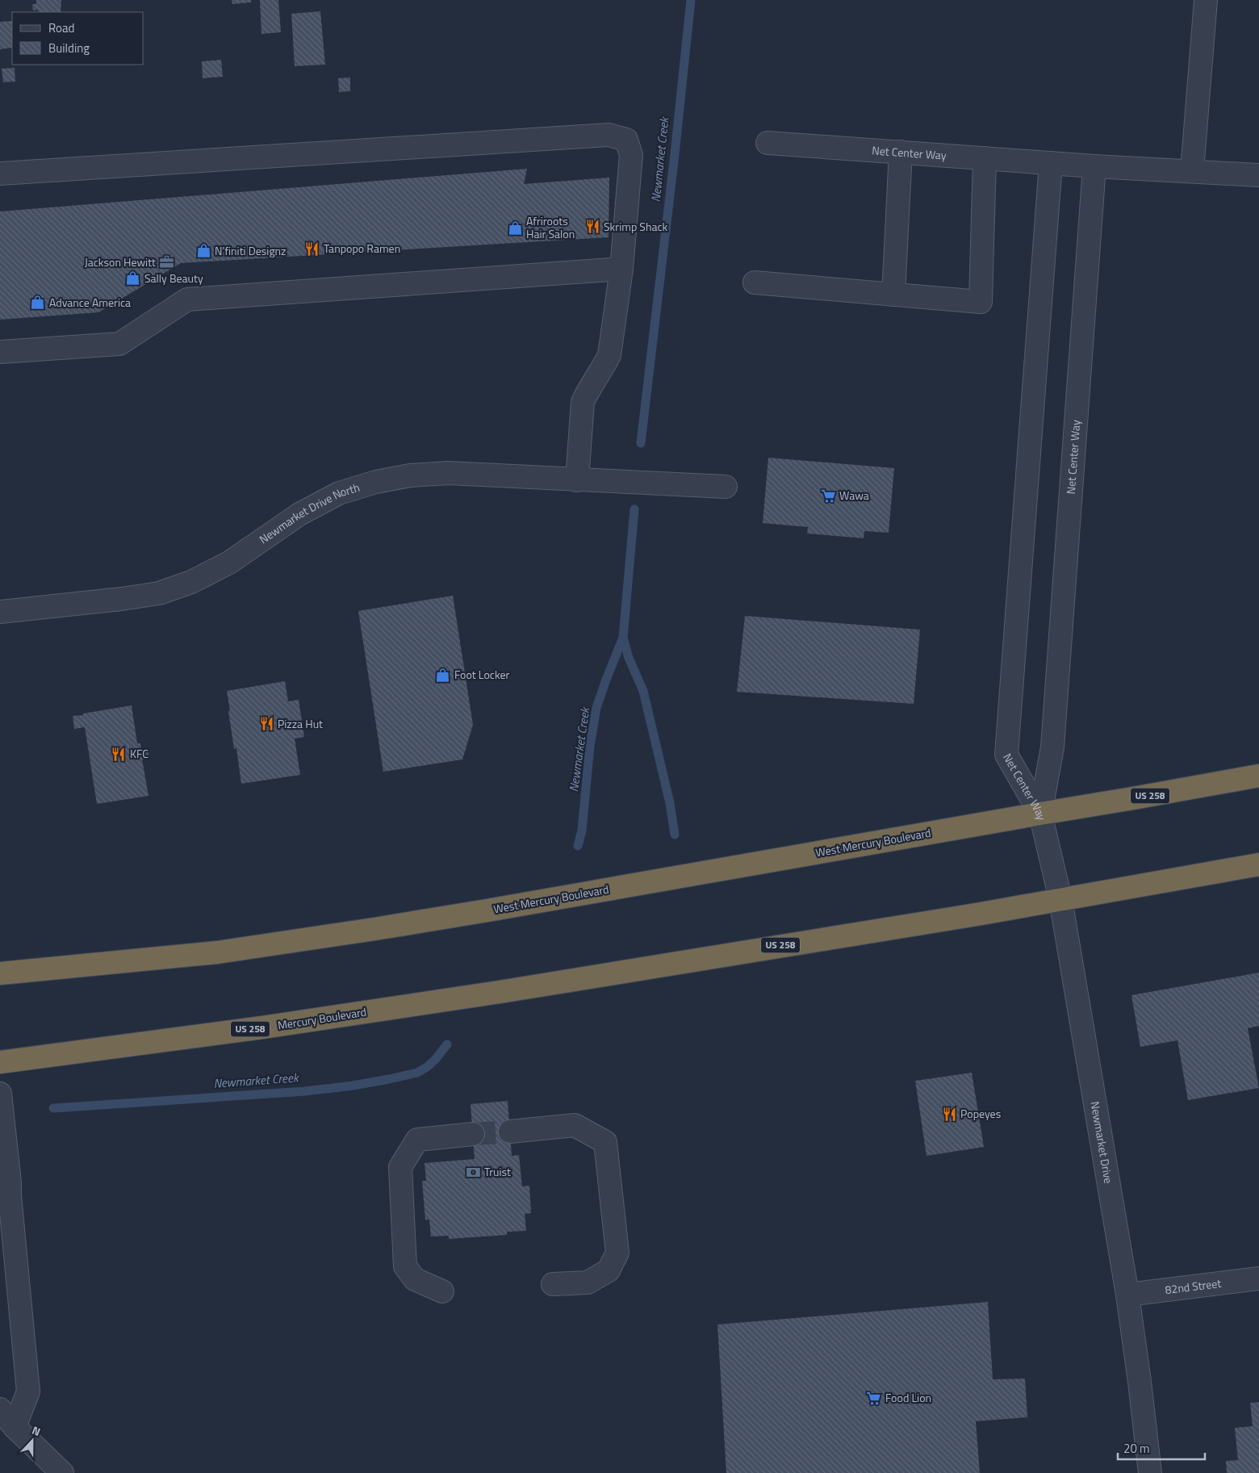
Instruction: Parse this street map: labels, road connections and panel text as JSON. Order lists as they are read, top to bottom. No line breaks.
{"streets":{"highway":["US 258","West Mercury Boulevard","Mercury Boulevard"],"street":["Net Center Way","Newmarket Drive North","Newmarket Drive","82nd Street"]},"crossings":[["Net Center Way","West Mercury Boulevard"],["Net Center Way","Newmarket Drive"],["US 258","Mercury Boulevard"],["US 258","Newmarket Drive"],["West Mercury Boulevard","Newmarket Drive"],["Mercury Boulevard","Newmarket Drive"],["Newmarket Drive","82nd Street"]],"water":["Newmarket Creek"],"places":{"restaurant":["Skrimp Shack","Tanpopo Ramen","Pizza Hut","KFC","Popeyes"],"shop":["Afriroots Hair Salon","N'finiti Designz","Sally Beauty","Advance America","Foot Locker"],"office":["Jackson Hewitt"],"supermarket":["Wawa","Food Lion"],"bank":["Truist"]},"legend":["Road","Building"],"scale_bar":"20 m","north":"top"}
